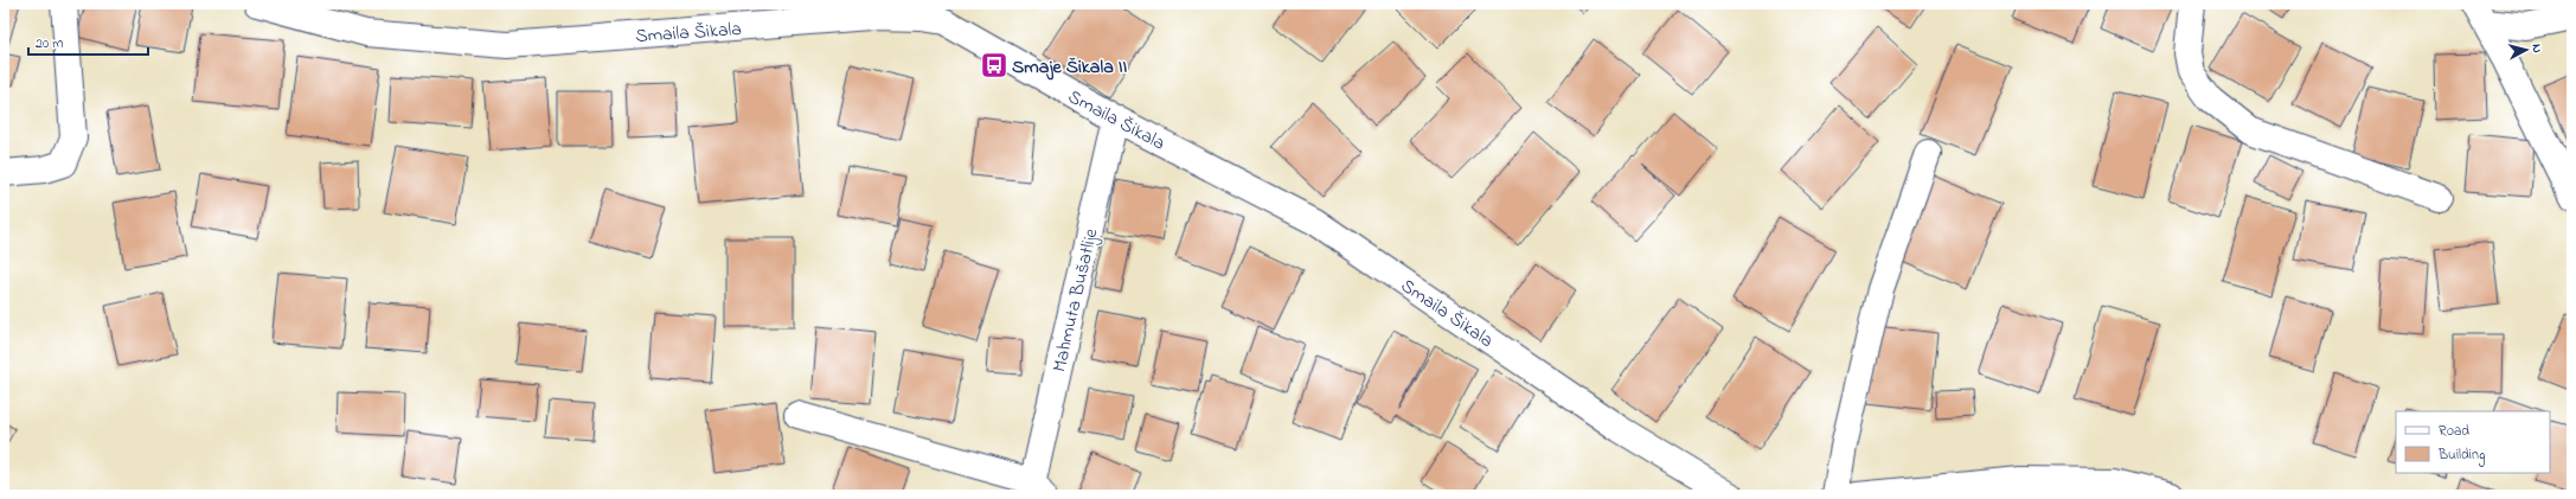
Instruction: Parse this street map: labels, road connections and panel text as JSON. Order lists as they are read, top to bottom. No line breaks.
{"streets":{"street":["Smaila Šikala","Mahmuta Bušatlije"]},"crossings":[["Smaila Šikala","Mahmuta Bušatlije"]],"places":{"bus stop":["Smaje Šikala II"]},"legend":["Road","Building"],"scale_bar":"20 m","north":"right"}
